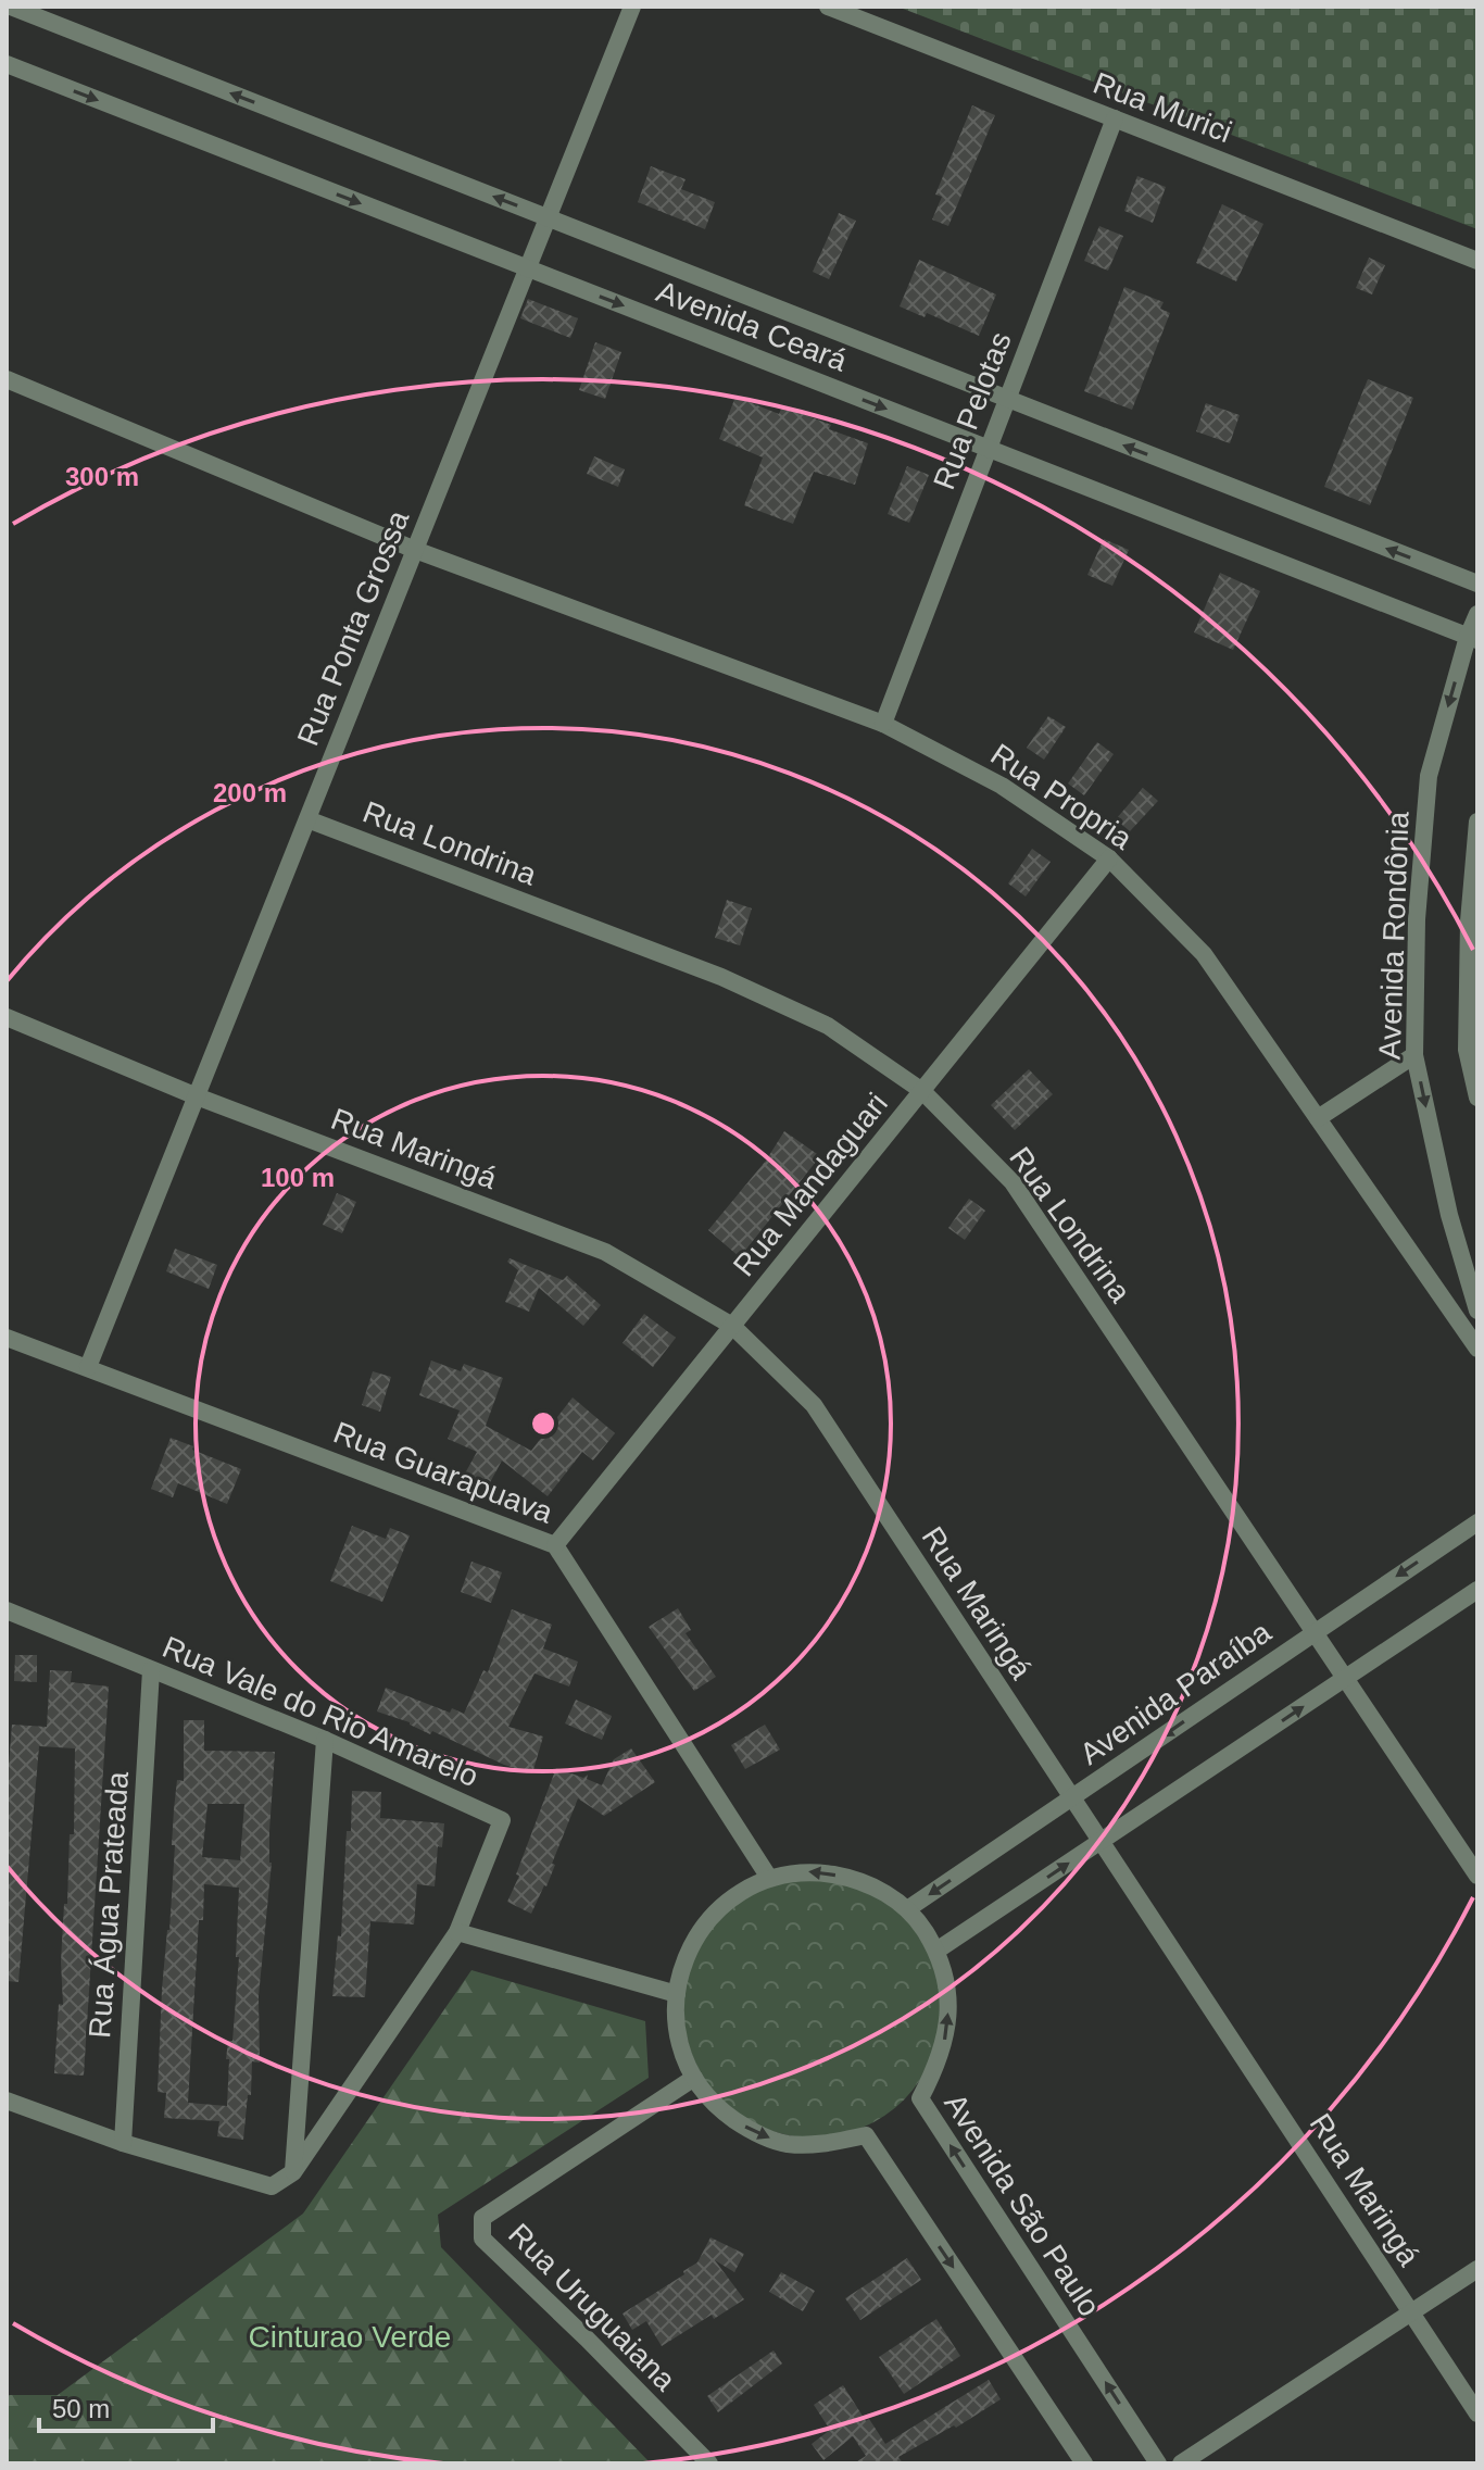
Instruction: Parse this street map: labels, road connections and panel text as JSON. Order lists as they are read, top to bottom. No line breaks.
{"streets":{"street":["Rua Murici","Avenida Ceará","Rua Pelotas","Rua Ponta Grossa","Rua Propria","Rua Londrina","Avenida Rondônia","Rua Maringá","Rua Mandaguari","Rua Guarapuava","Avenida Paraíba","Rua Vale do Rio Amarelo","Rua Água Prateada","Avenida São Paulo","Rua Uruguaiana"]},"crossings":[["Rua Murici","Rua Pelotas"],["Avenida Ceará","Rua Pelotas"],["Avenida Ceará","Rua Ponta Grossa"],["Avenida Ceará","Avenida Rondônia"],["Rua Pelotas","Rua Propria"],["Rua Ponta Grossa","Rua Propria"],["Rua Ponta Grossa","Rua Londrina"],["Rua Ponta Grossa","Rua Maringá"],["Rua Ponta Grossa","Rua Guarapuava"],["Rua Propria","Rua Mandaguari"],["Rua Londrina","Rua Mandaguari"],["Rua Londrina","Avenida Paraíba"],["Rua Maringá","Rua Mandaguari"],["Rua Maringá","Avenida Paraíba"],["Rua Mandaguari","Rua Guarapuava"],["Rua Guarapuava","Avenida São Paulo"],["Avenida Paraíba","Avenida São Paulo"],["Rua Vale do Rio Amarelo","Rua Água Prateada"],["Avenida São Paulo","Rua Uruguaiana"]],"parks":["Cinturao Verde"],"scale_bar":"50 m","rings":["300 m","200 m","100 m"]}
